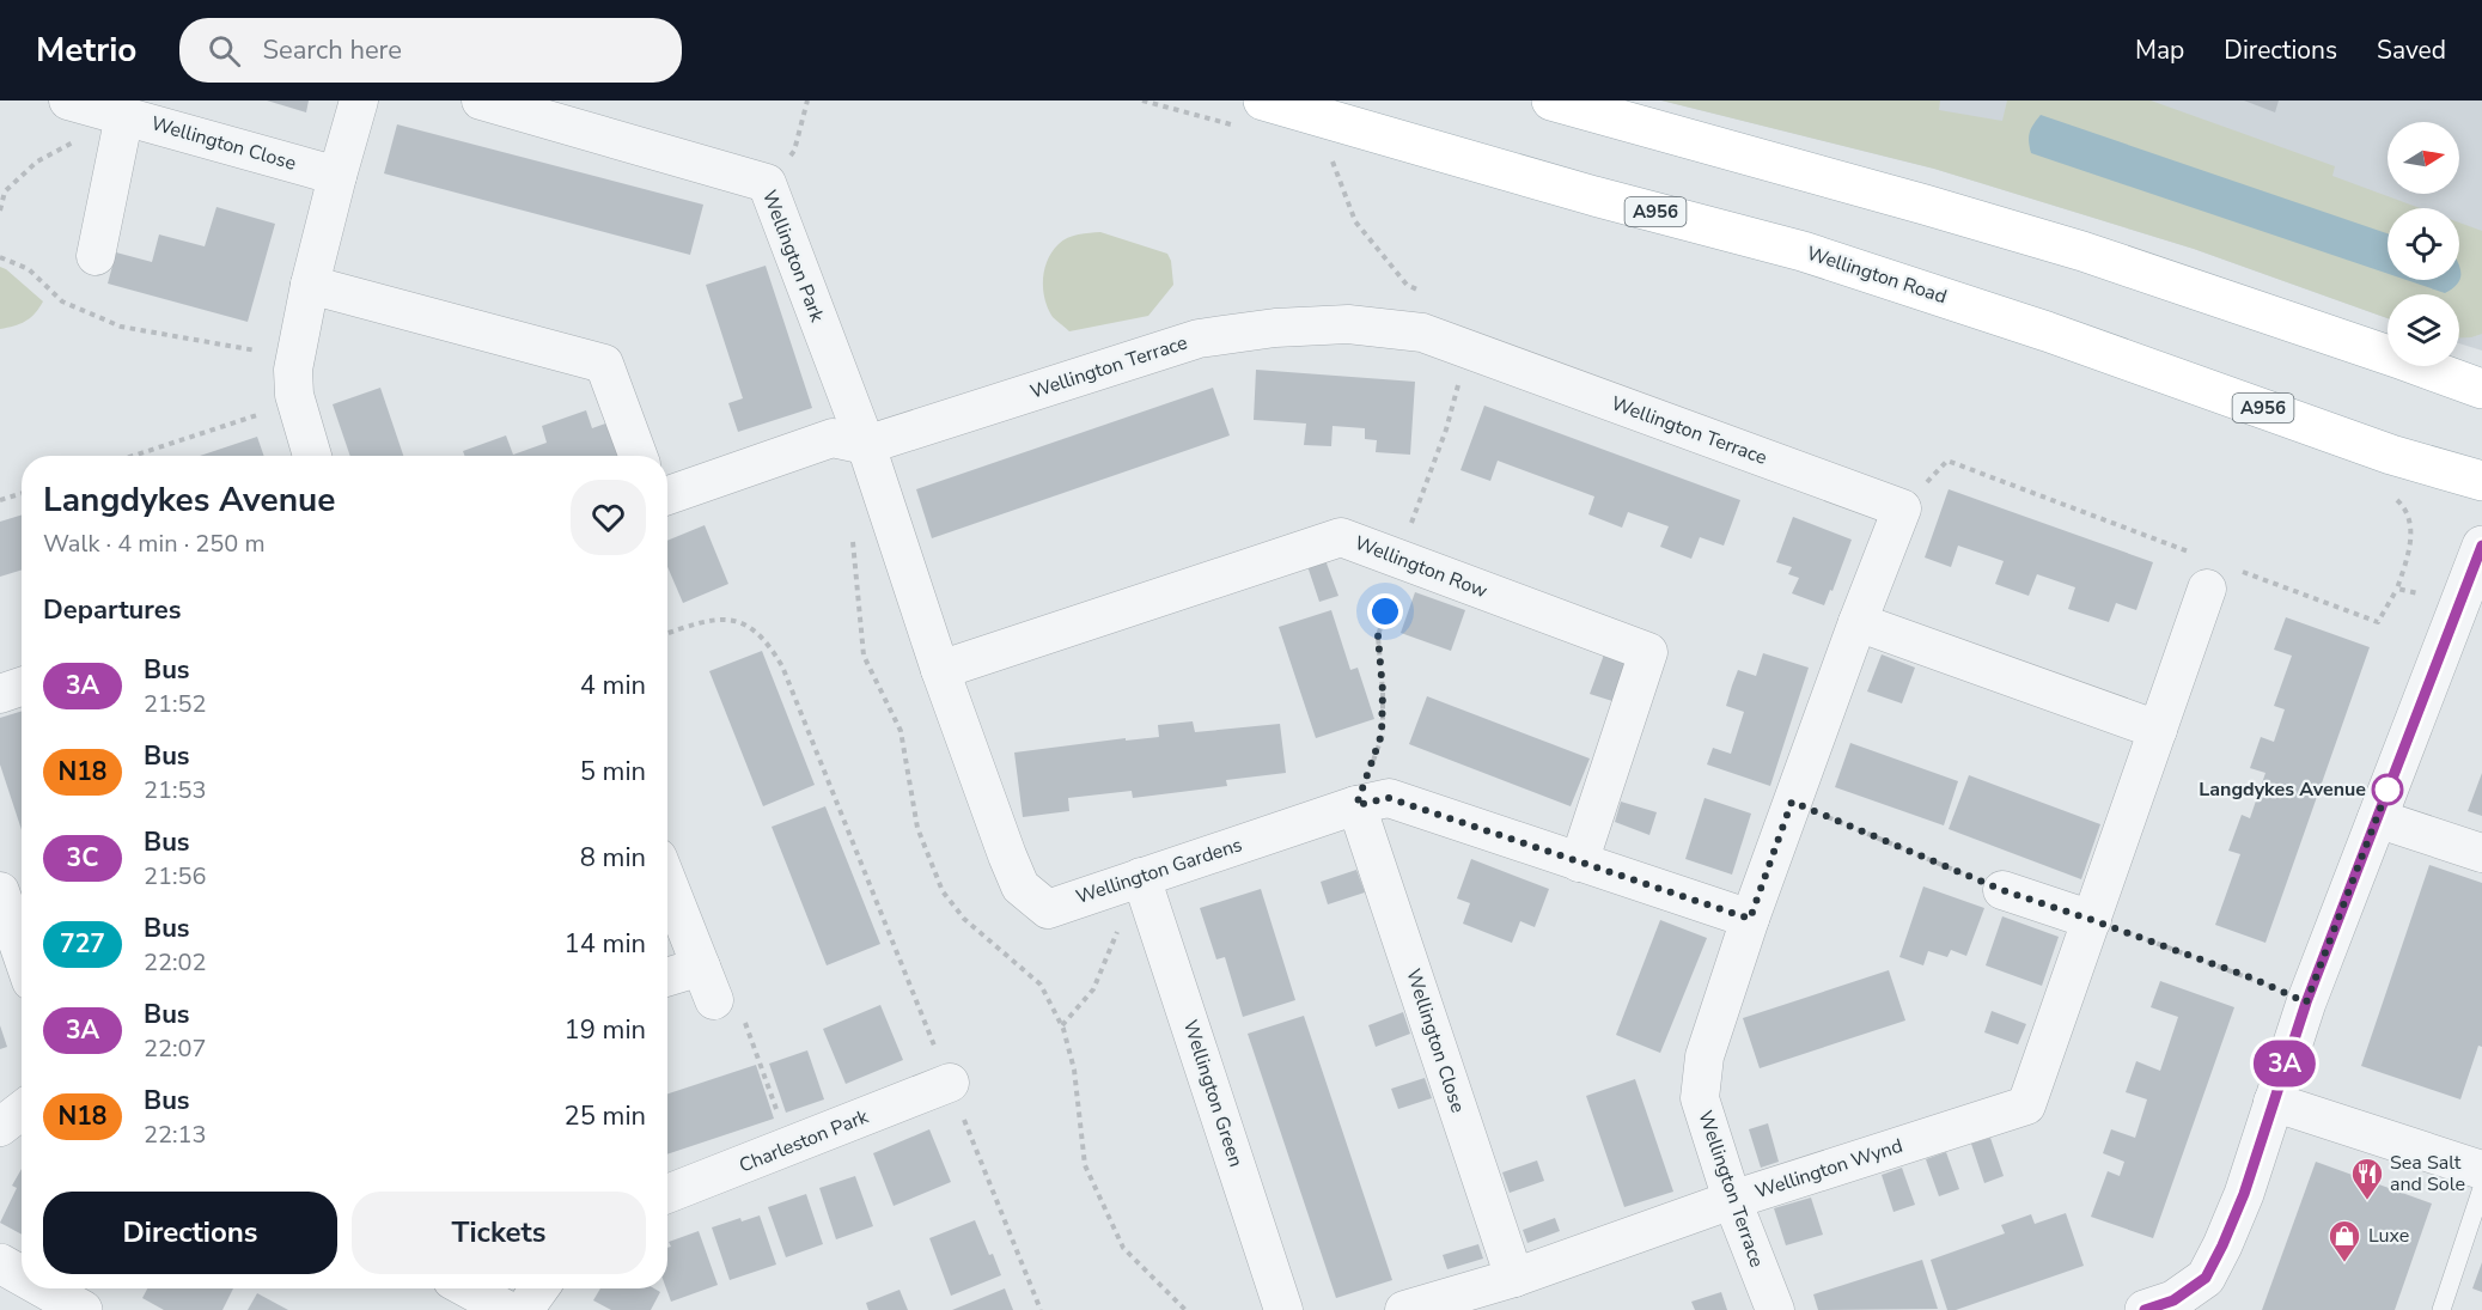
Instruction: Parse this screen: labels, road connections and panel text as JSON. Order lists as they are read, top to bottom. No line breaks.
{"streets":{"main road":["A956","Wellington Road"],"street":["Wellington Close","Wellington Park","Wellington Terrace","Wellington Row","Wellington Gardens","Wellington Green","Charleston Park","Wellington Wynd"]},"crossings":[["Wellington Close","Wellington Gardens"],["Wellington Close","Wellington Wynd"],["Wellington Park","Wellington Terrace"],["Wellington Park","Wellington Gardens"],["Wellington Terrace","Wellington Gardens"],["Wellington Terrace","Wellington Wynd"],["Wellington Row","Wellington Gardens"],["Wellington Gardens","Wellington Green"]],"places":{"other":["Langdykes Avenue"],"restaurant":["Sea Salt and Sole"],"shop":["Luxe"]},"lines":["bus line 3A"],"north":"right","page":{"header":"Metrio","search":"Search here","nav":["Map","Directions","Saved"],"on_map":"3A","heading":[["Langdykes Avenue","Walk · 4 min · 250 m"],"Departures"],"list":[{"mark":"3A","name":"Bus","note":"21:52","value":"4 min"},{"mark":"N18","name":"Bus","note":"21:53","value":"5 min"},{"mark":"3C","name":"Bus","note":"21:56","value":"8 min"},{"mark":"727","name":"Bus","note":"22:02","value":"14 min"},{"mark":"3A","name":"Bus","note":"22:07","value":"19 min"},{"mark":"N18","name":"Bus","note":"22:13","value":"25 min"}],"buttons":["Directions","Tickets"]}}
